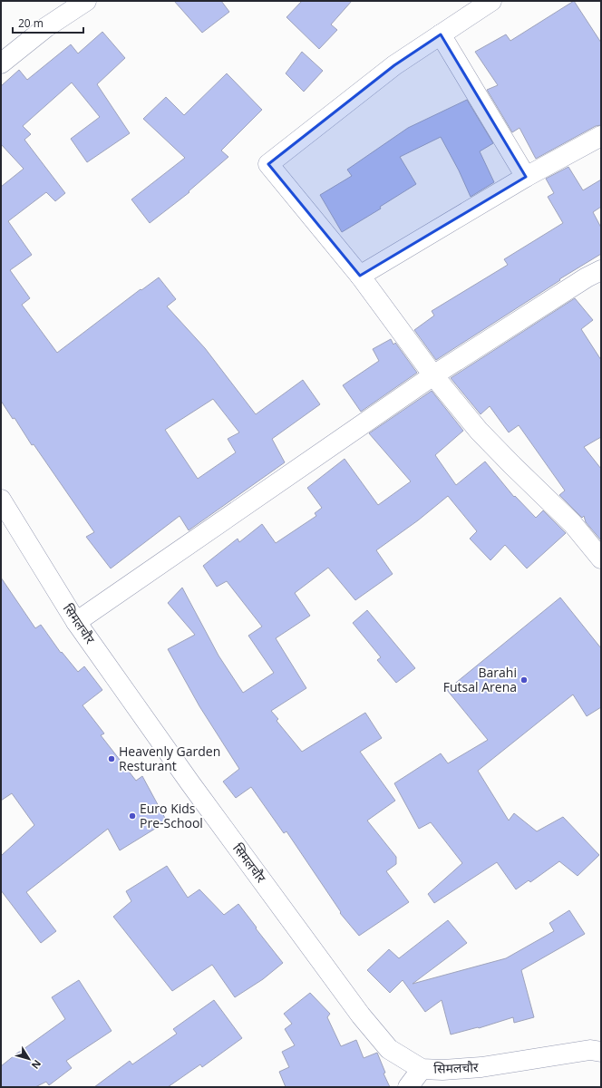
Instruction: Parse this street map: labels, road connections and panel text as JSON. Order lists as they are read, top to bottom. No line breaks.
{"streets":{"street":["सिमलचौर"]},"places":["Barahi Futsal Arena","Heavenly Garden Resturant","Euro Kids Pre-School"],"scale_bar":"20 m","north":"bottom right"}
